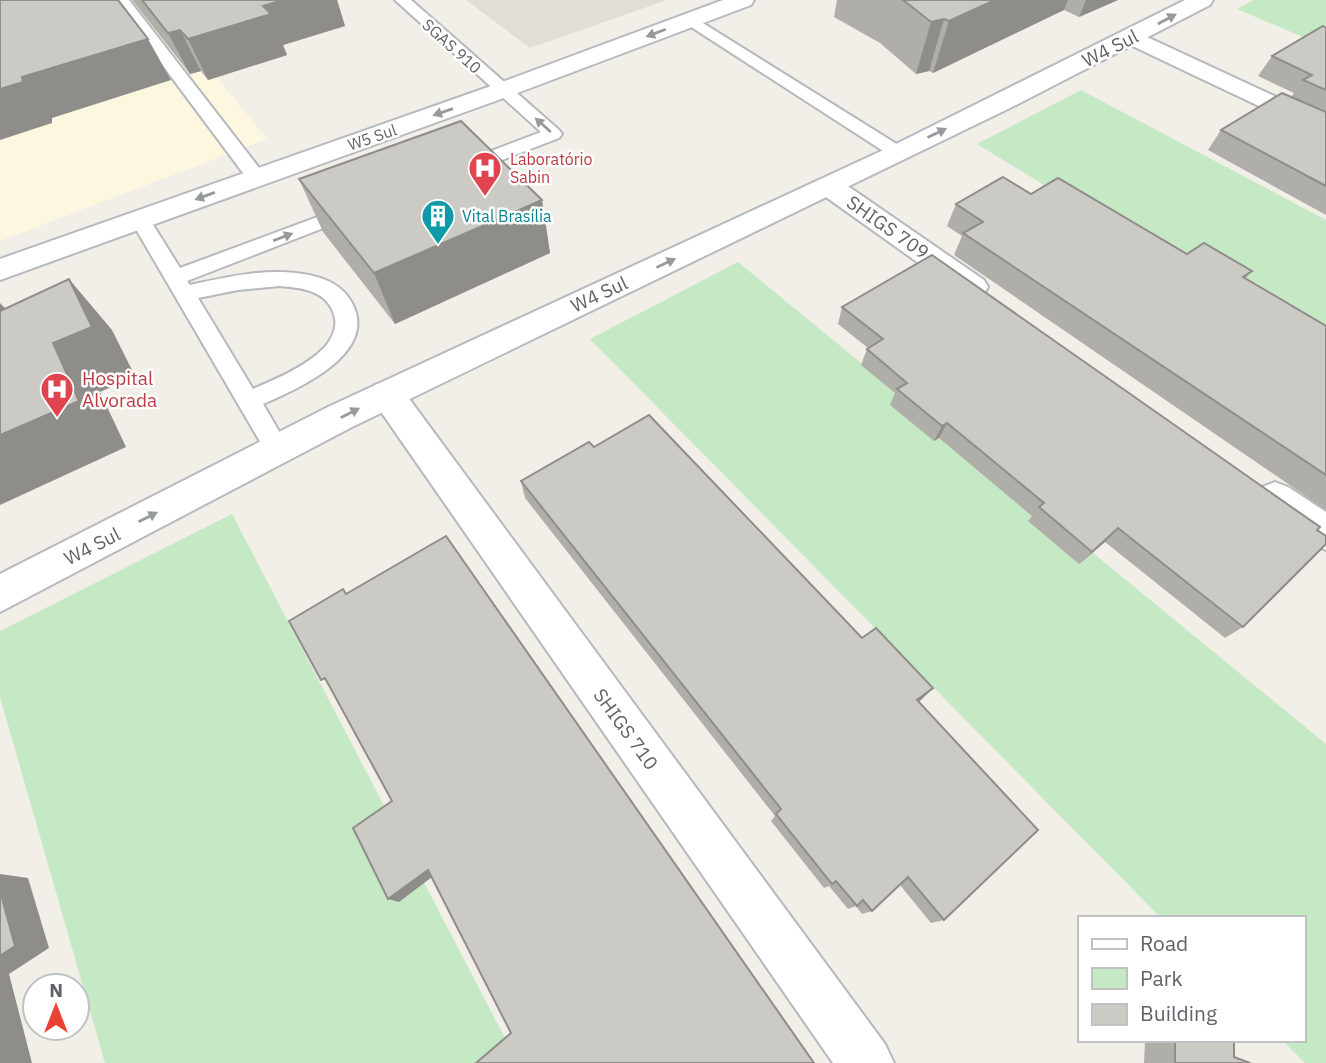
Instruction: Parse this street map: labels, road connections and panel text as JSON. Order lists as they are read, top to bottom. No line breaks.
{"streets":{"main road":["W4 Sul","W5 Sul","SHIGS 709","SHIGS 710"],"lane":["SGAS 910"]},"crossings":[["SGAS 910","W5 Sul"],["W4 Sul","SHIGS 709"],["W4 Sul","SHIGS 710"]],"one_way":["W4 Sul","W5 Sul"],"places":{"hospital":["Laboratório Sabin","Hospital Alvorada"],"building":["Vital Brasília"]},"legend":["Road","Park","Building"],"north":"top"}
